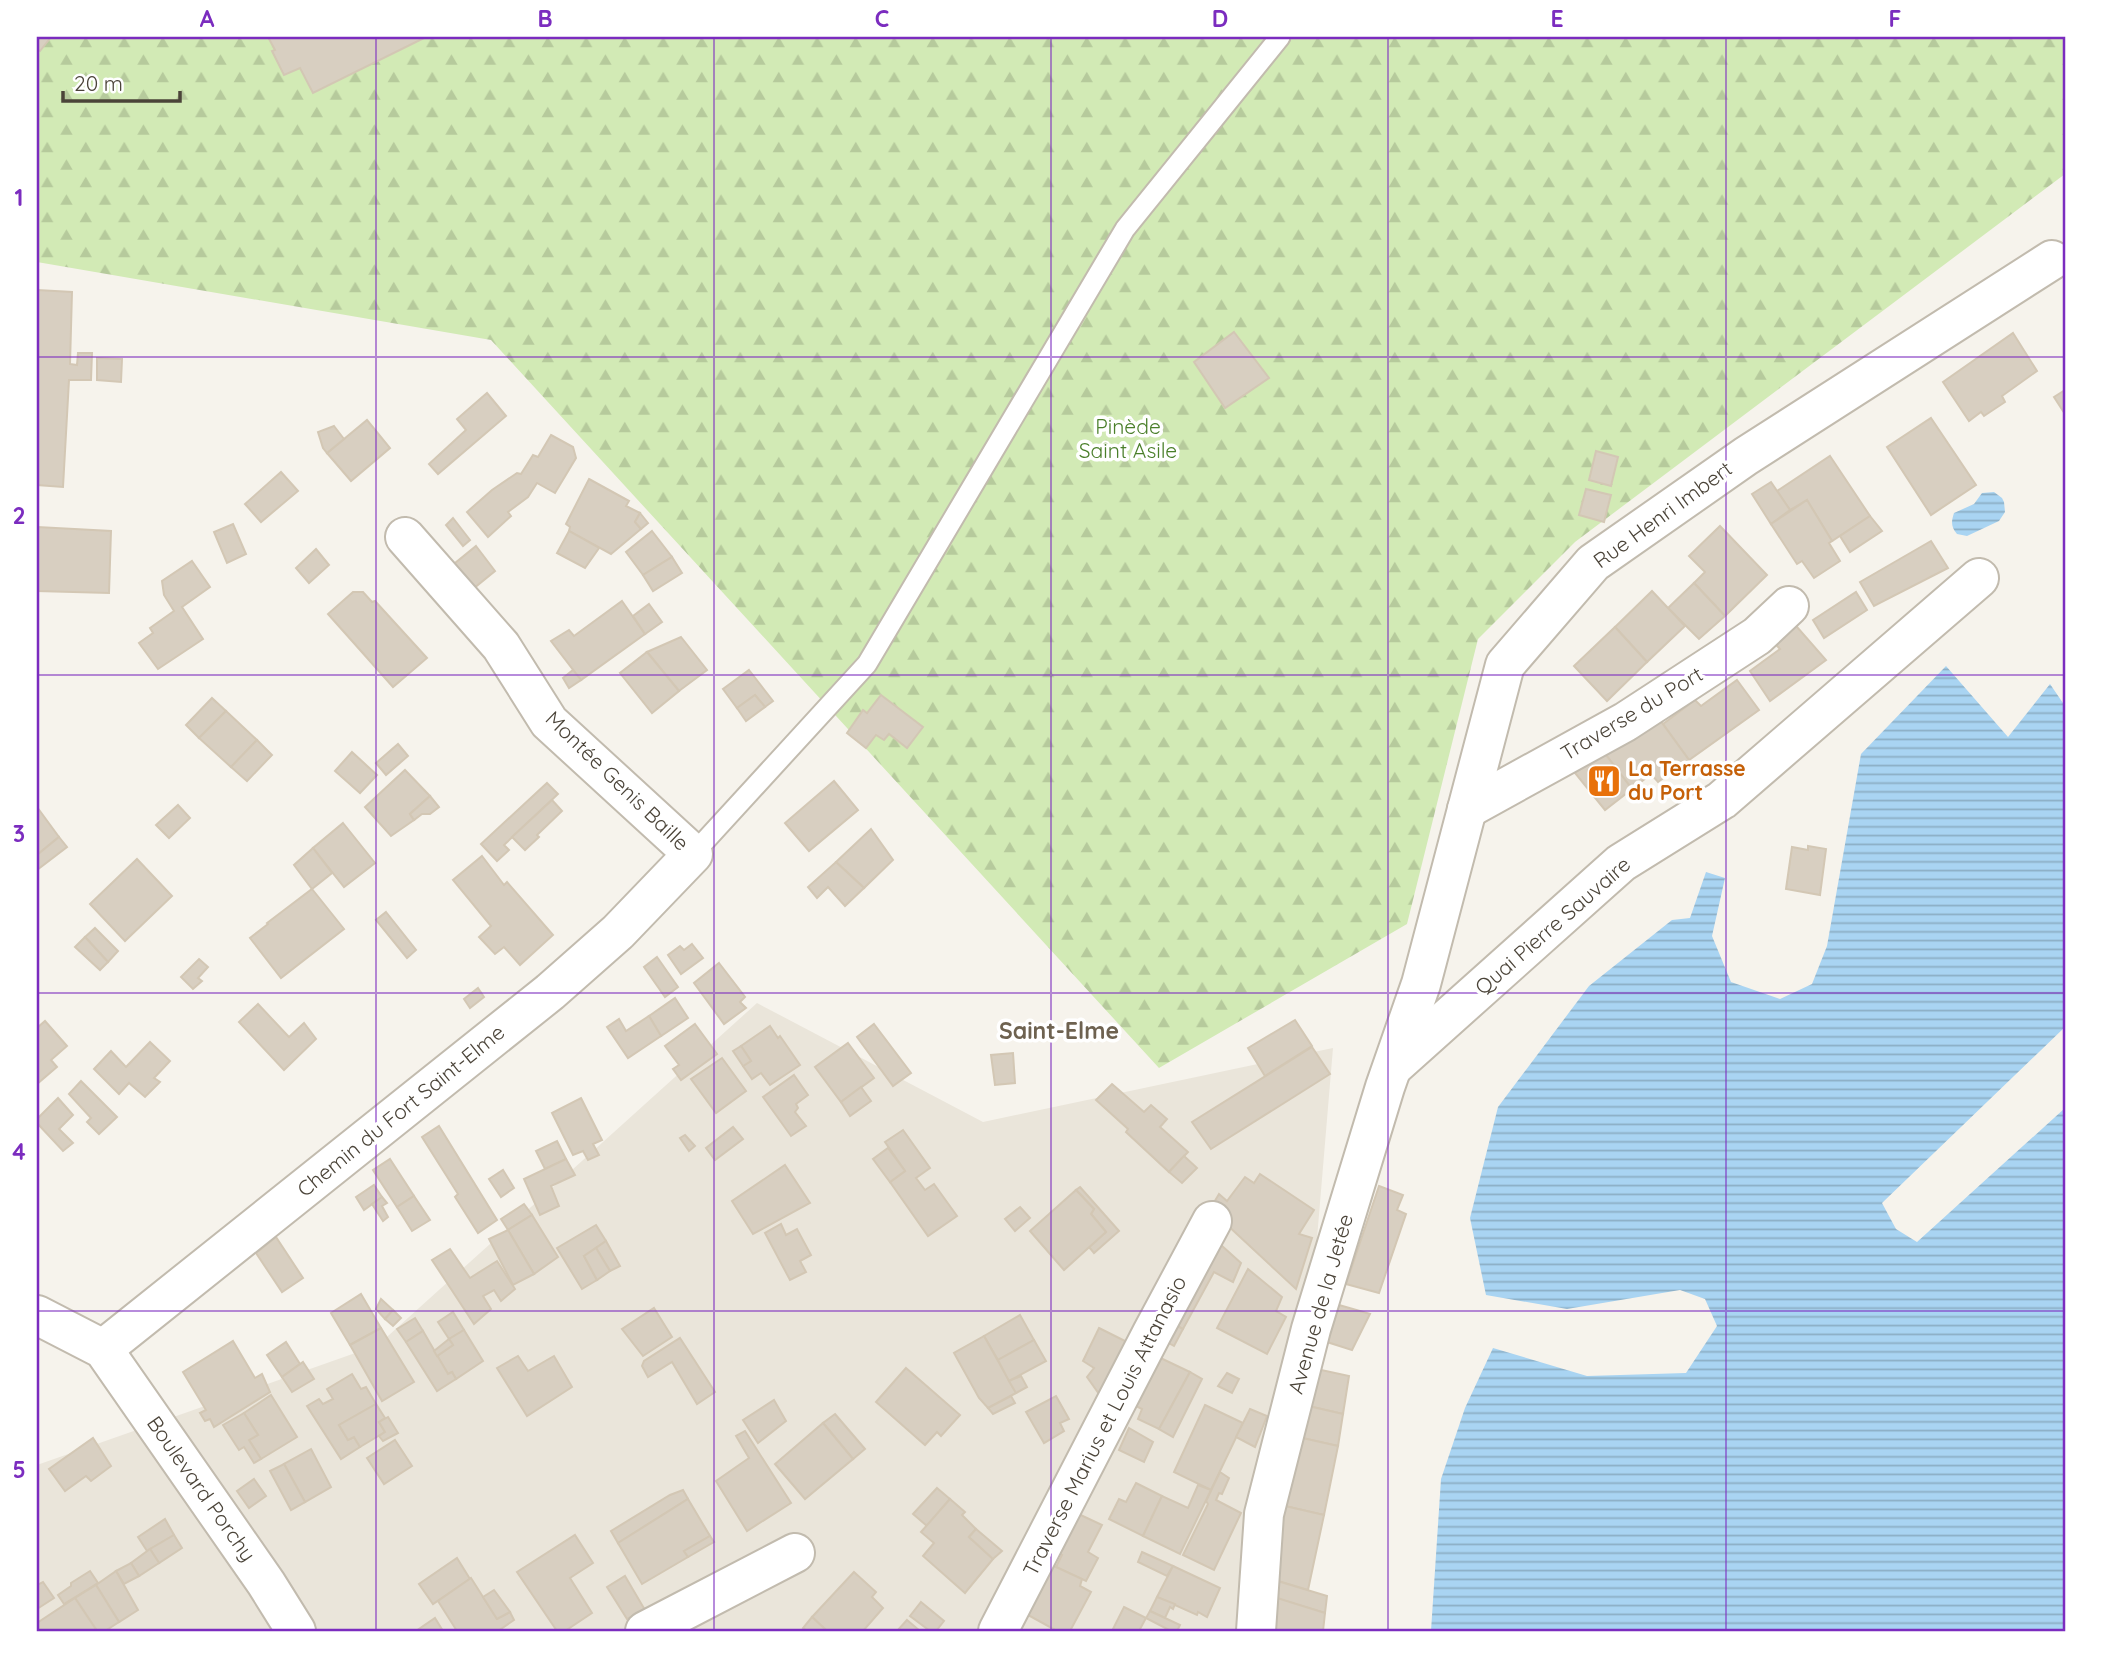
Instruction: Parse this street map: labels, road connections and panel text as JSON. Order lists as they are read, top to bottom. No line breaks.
{"streets":{"street":["Rue Henri Imbert","Traverse du Port","Montée Genis Baille","Quai Pierre Sauvaire","Chemin du Fort Saint-Elme","Avenue de la Jetée","Traverse Marius et Louis Attanasio","Boulevard Porchy"]},"crossings":[["Rue Henri Imbert","Traverse du Port"],["Rue Henri Imbert","Avenue de la Jetée"],["Montée Genis Baille","Chemin du Fort Saint-Elme"],["Quai Pierre Sauvaire","Avenue de la Jetée"],["Chemin du Fort Saint-Elme","Boulevard Porchy"]],"districts":["Saint-Elme"],"parks":["Pinède Saint Asile"],"places":{"restaurant":["La Terrasse du Port"]},"scale_bar":"20 m","grid":{"columns":["A","B","C","D","E","F"],"rows":["1","2","3","4","5"]}}
